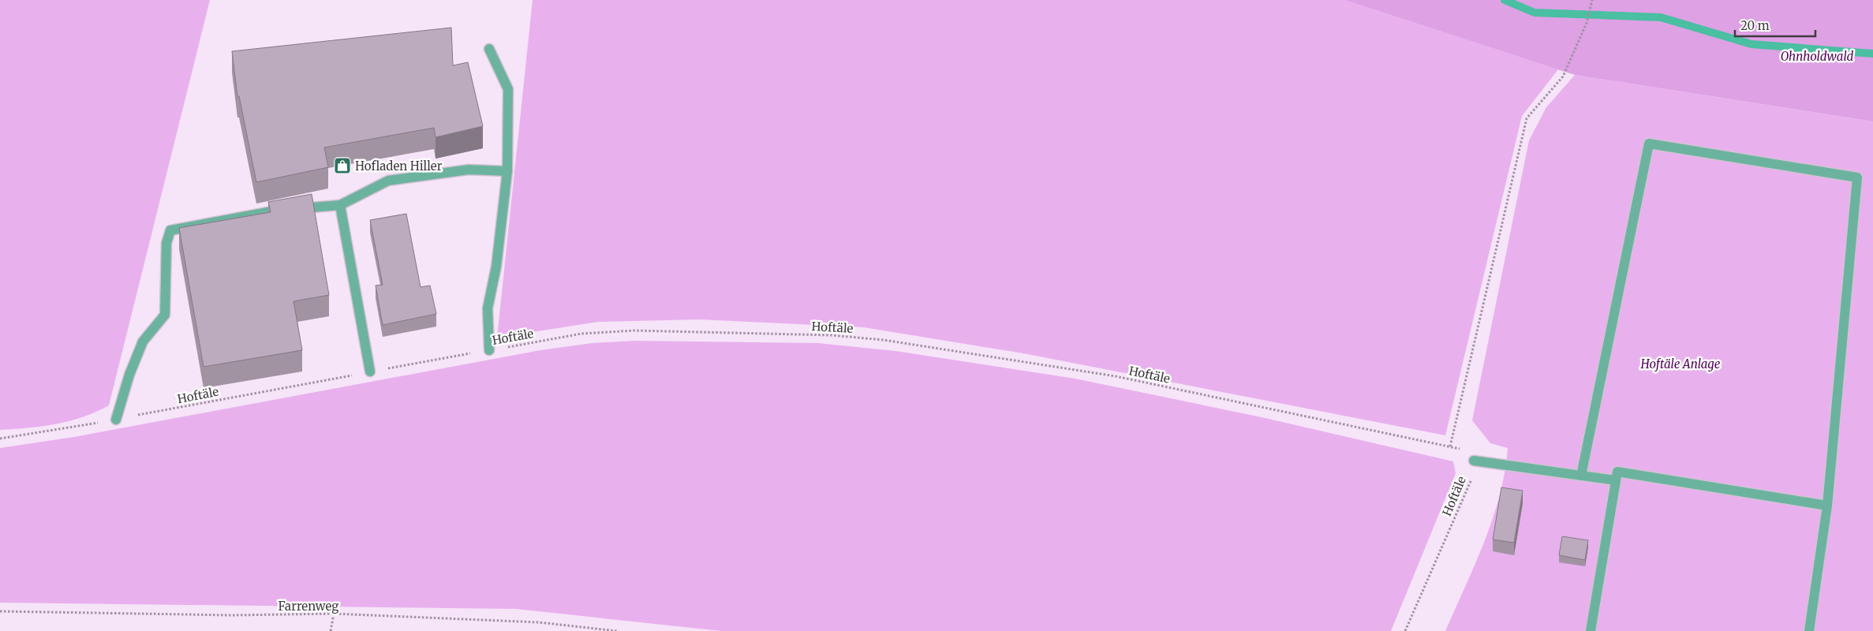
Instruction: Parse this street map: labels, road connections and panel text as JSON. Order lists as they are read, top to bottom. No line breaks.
{"streets":{"path":["Hoftäle","Farrenweg"]},"parks":["Ohnholdwald","Hoftäle Anlage"],"places":{"shop":["Hofladen Hiller"]},"scale_bar":"20 m"}
